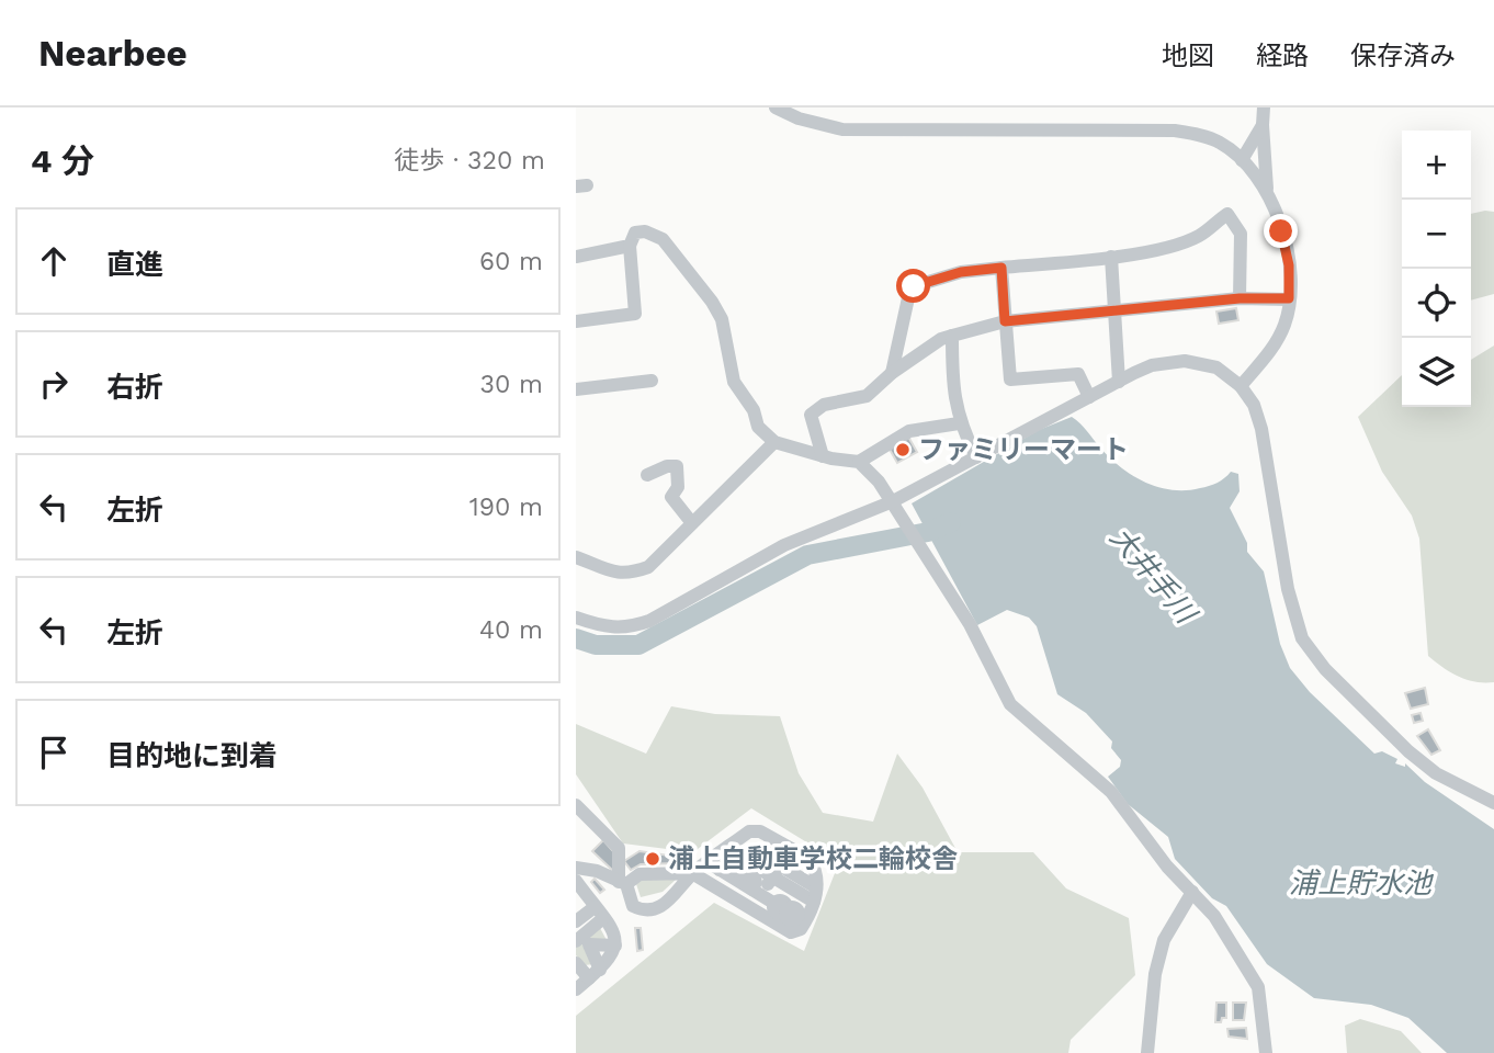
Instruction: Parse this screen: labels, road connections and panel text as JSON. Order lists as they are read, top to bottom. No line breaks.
{"water":["大井手川","浦上貯水池"],"places":["ファミリーマート","浦上自動車学校二輪校舎"],"page":{"header":"Nearbee","nav":["地図","経路","保存済み"],"heading":["4 分","徒歩 · 320 m"],"map_buttons":["+","−"],"list":[["直進","60 m"],["右折","30 m"],["左折","190 m"],["左折","40 m"],"目的地に到着"]}}
